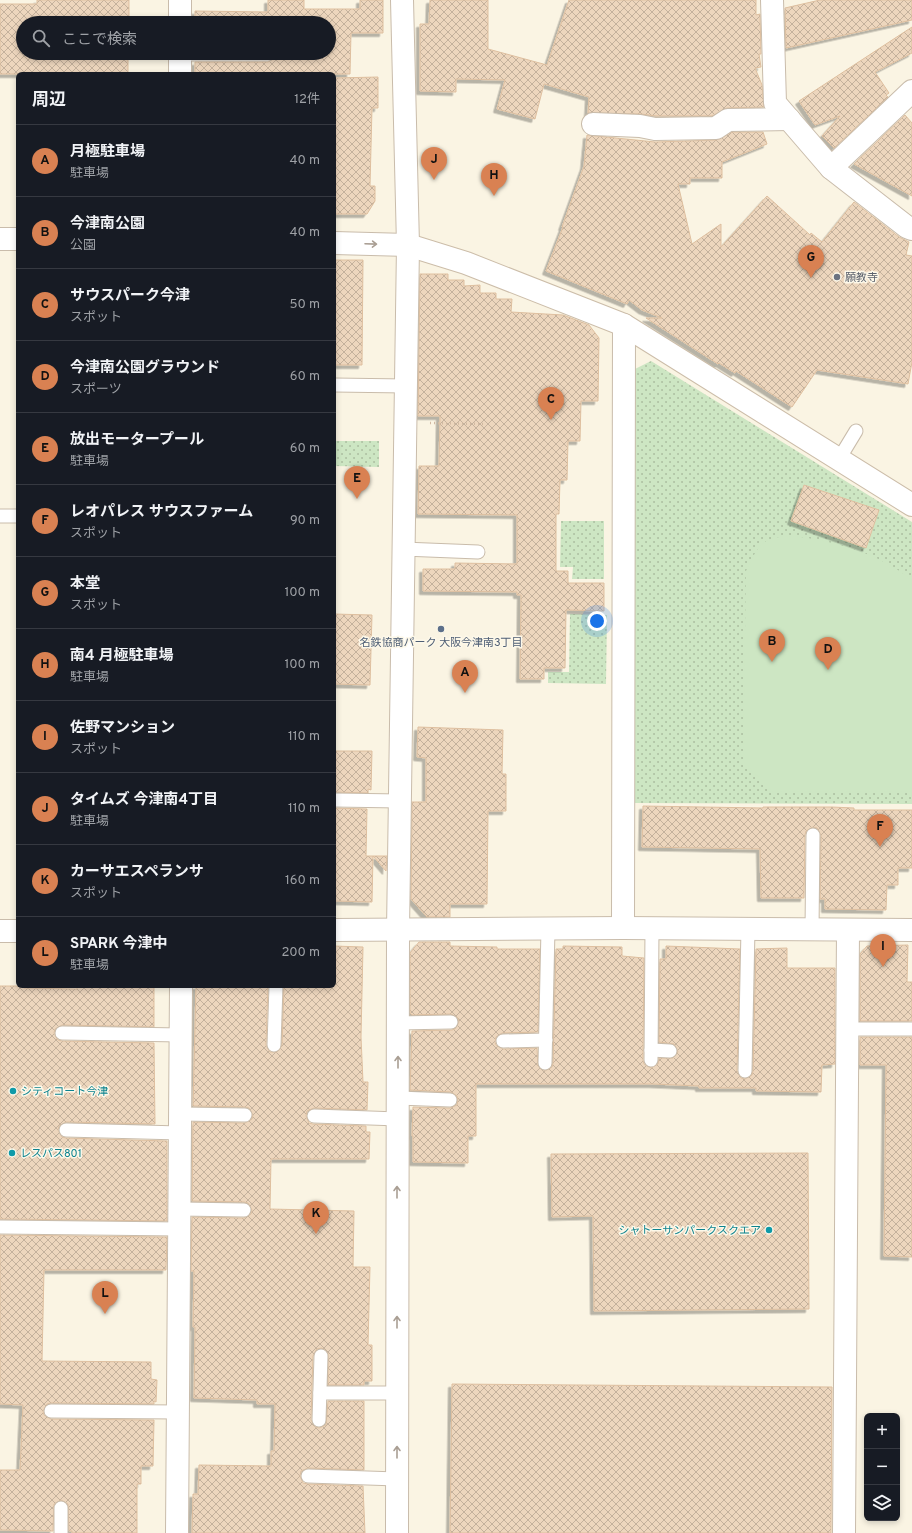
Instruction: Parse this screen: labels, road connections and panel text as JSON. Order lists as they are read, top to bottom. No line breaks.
{"places":["願教寺","名鉄協商パーク 大阪今津南3丁目","シティコート今津","レスパス801","シャトーサンパークスクエア"],"page":{"search":"ここで検索","heading":["周辺","12件"],"list":[{"mark":"A","name":"月極駐車場","note":"駐車場","value":"40 m"},{"mark":"B","name":"今津南公園","note":"公園","value":"40 m"},{"mark":"C","name":"サウスパーク今津","note":"スポット","value":"50 m"},{"mark":"D","name":"今津南公園グラウンド","note":"スポーツ","value":"60 m"},{"mark":"E","name":"放出モータープール","note":"駐車場","value":"60 m"},{"mark":"F","name":"レオパレス サウスファーム","note":"スポット","value":"90 m"},{"mark":"G","name":"本堂","note":"スポット","value":"100 m"},{"mark":"H","name":"南4 月極駐車場","note":"駐車場","value":"100 m"},{"mark":"I","name":"佐野マンション","note":"スポット","value":"110 m"},{"mark":"J","name":"タイムズ 今津南4丁目","note":"駐車場","value":"110 m"},{"mark":"K","name":"カーサエスペランサ","note":"スポット","value":"160 m"},{"mark":"L","name":"SPARK 今津中","note":"駐車場","value":"200 m"}],"pins":["J","H","G","C","E","B","D","A","F","I","K","L"],"map_buttons":["+","−"]}}
